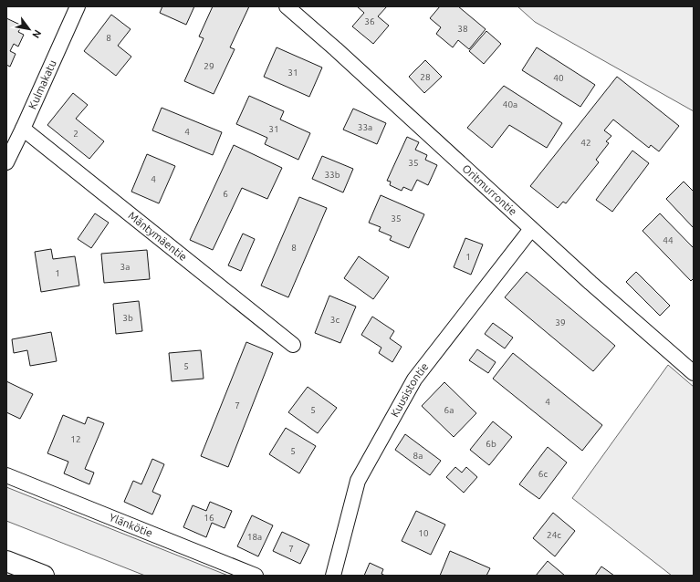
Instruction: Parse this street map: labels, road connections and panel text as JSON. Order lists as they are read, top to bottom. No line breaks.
{"streets":{"street":["Kulmakatu","Oritmurrontie","Mäntymäentie","Kuusistontie","Ylänkötie"]},"crossings":[["Kulmakatu","Mäntymäentie"],["Oritmurrontie","Kuusistontie"]],"house_numbers":["36","38","8","29","31","28","40","40a","33a","31","4","2","42","35","33b","4","6","35","44","8","1","3a","1","3b","3c","39","5","4","7","5","6a","12","6b","5","8a","6c","16","10","24c","18a","7"],"north":"bottom right"}
